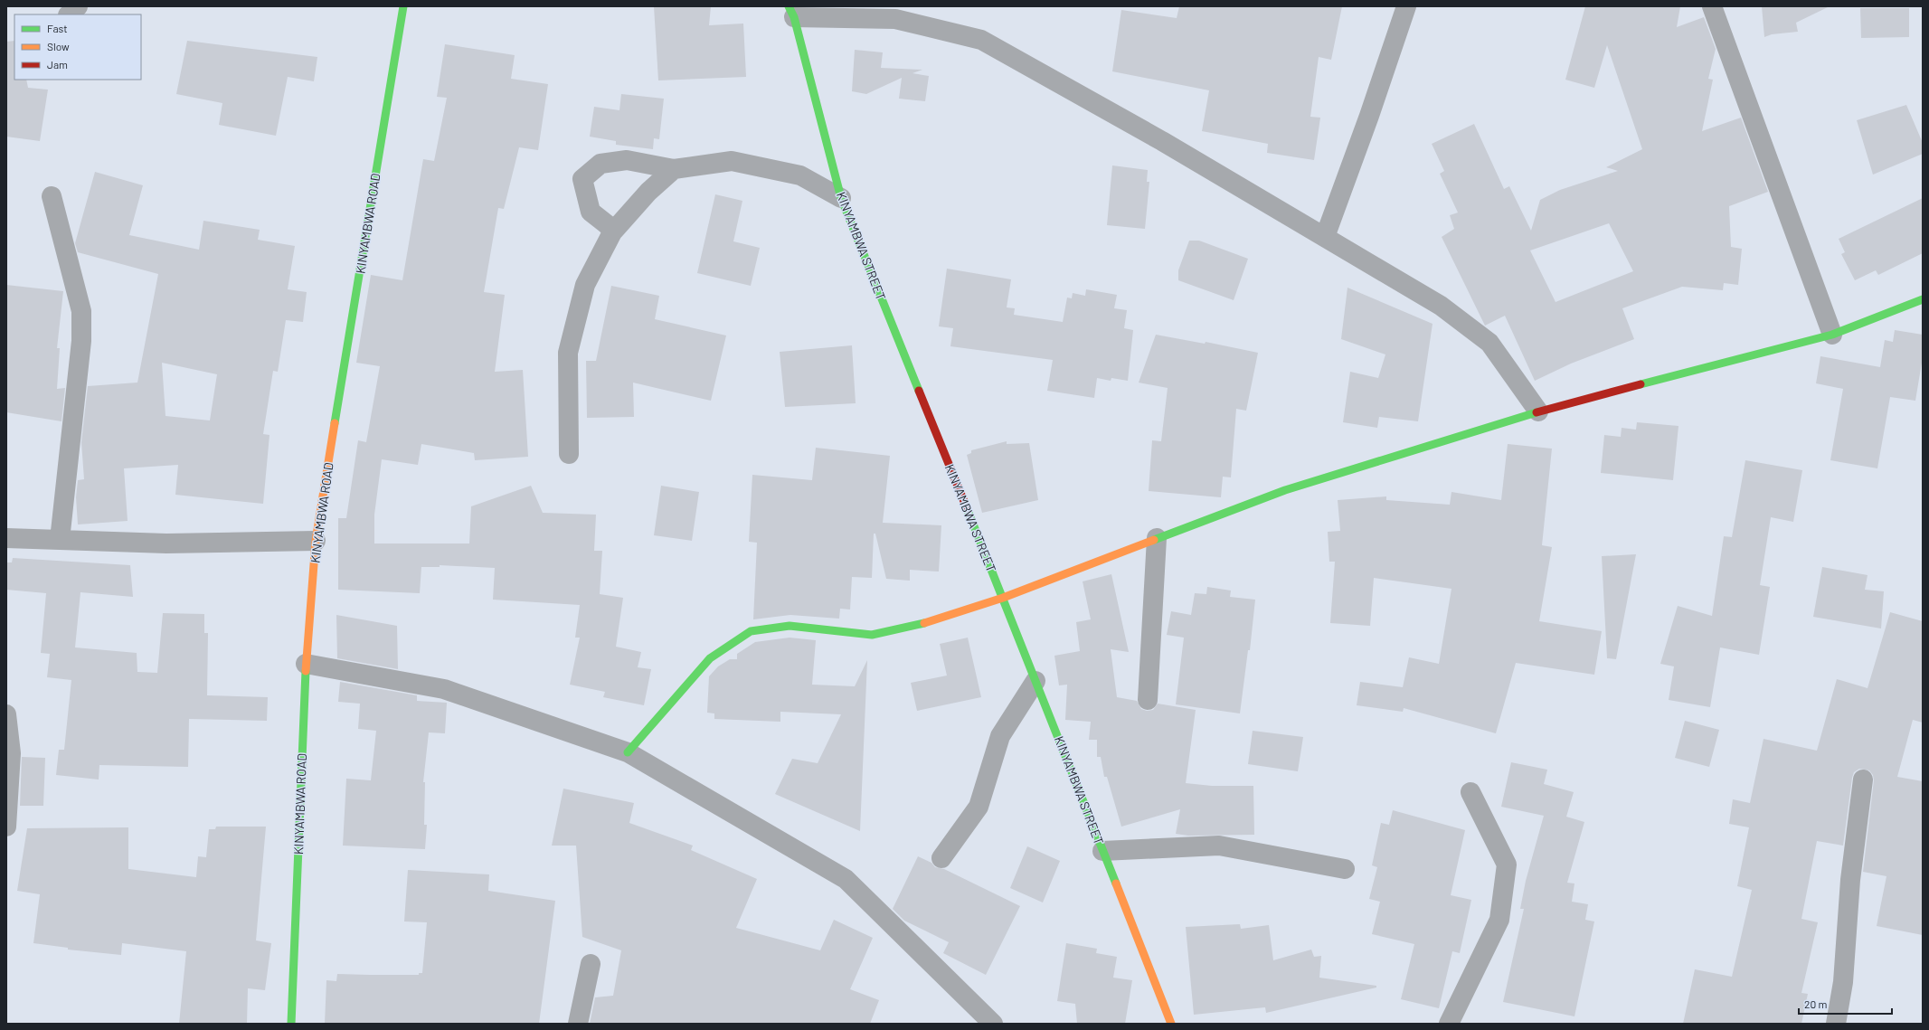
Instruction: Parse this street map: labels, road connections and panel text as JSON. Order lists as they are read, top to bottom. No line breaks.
{"streets":{"street":["KINYAMBWA ROAD","KINYAMBWA STREET"]},"legend":["Fast","Slow","Jam"],"scale_bar":"20 m"}
